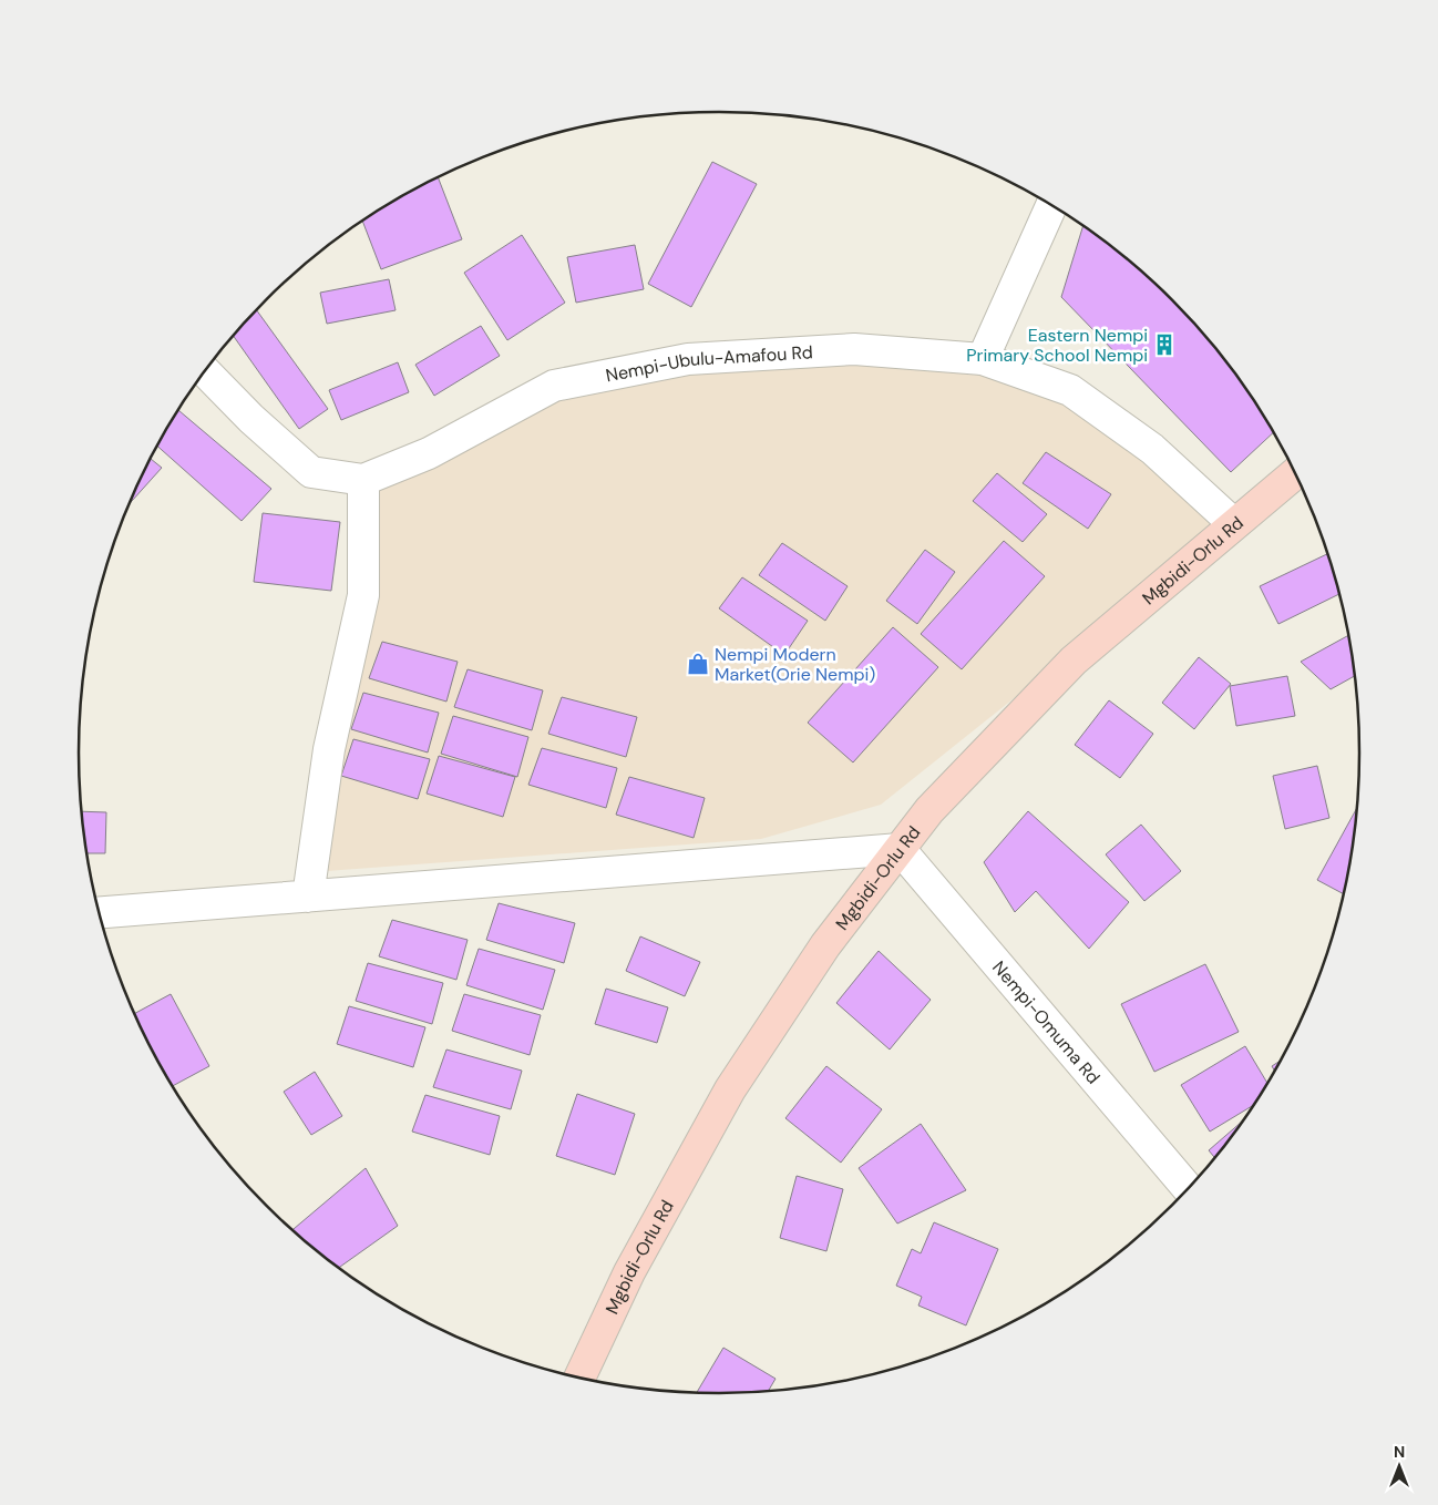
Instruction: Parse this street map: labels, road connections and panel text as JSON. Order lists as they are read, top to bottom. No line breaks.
{"streets":{"main road":["Mgbidi-Orlu Rd"],"street":["Nempi-Ubulu-Amafou Rd","Nempi-Omuma Rd"]},"crossings":[["Nempi-Ubulu-Amafou Rd","Mgbidi-Orlu Rd"],["Mgbidi-Orlu Rd","Nempi-Omuma Rd"]],"places":{"building":["Eastern Nempi Primary School Nempi"],"shop":["Nempi Modern Market(Orie Nempi)"]},"north":"top"}
